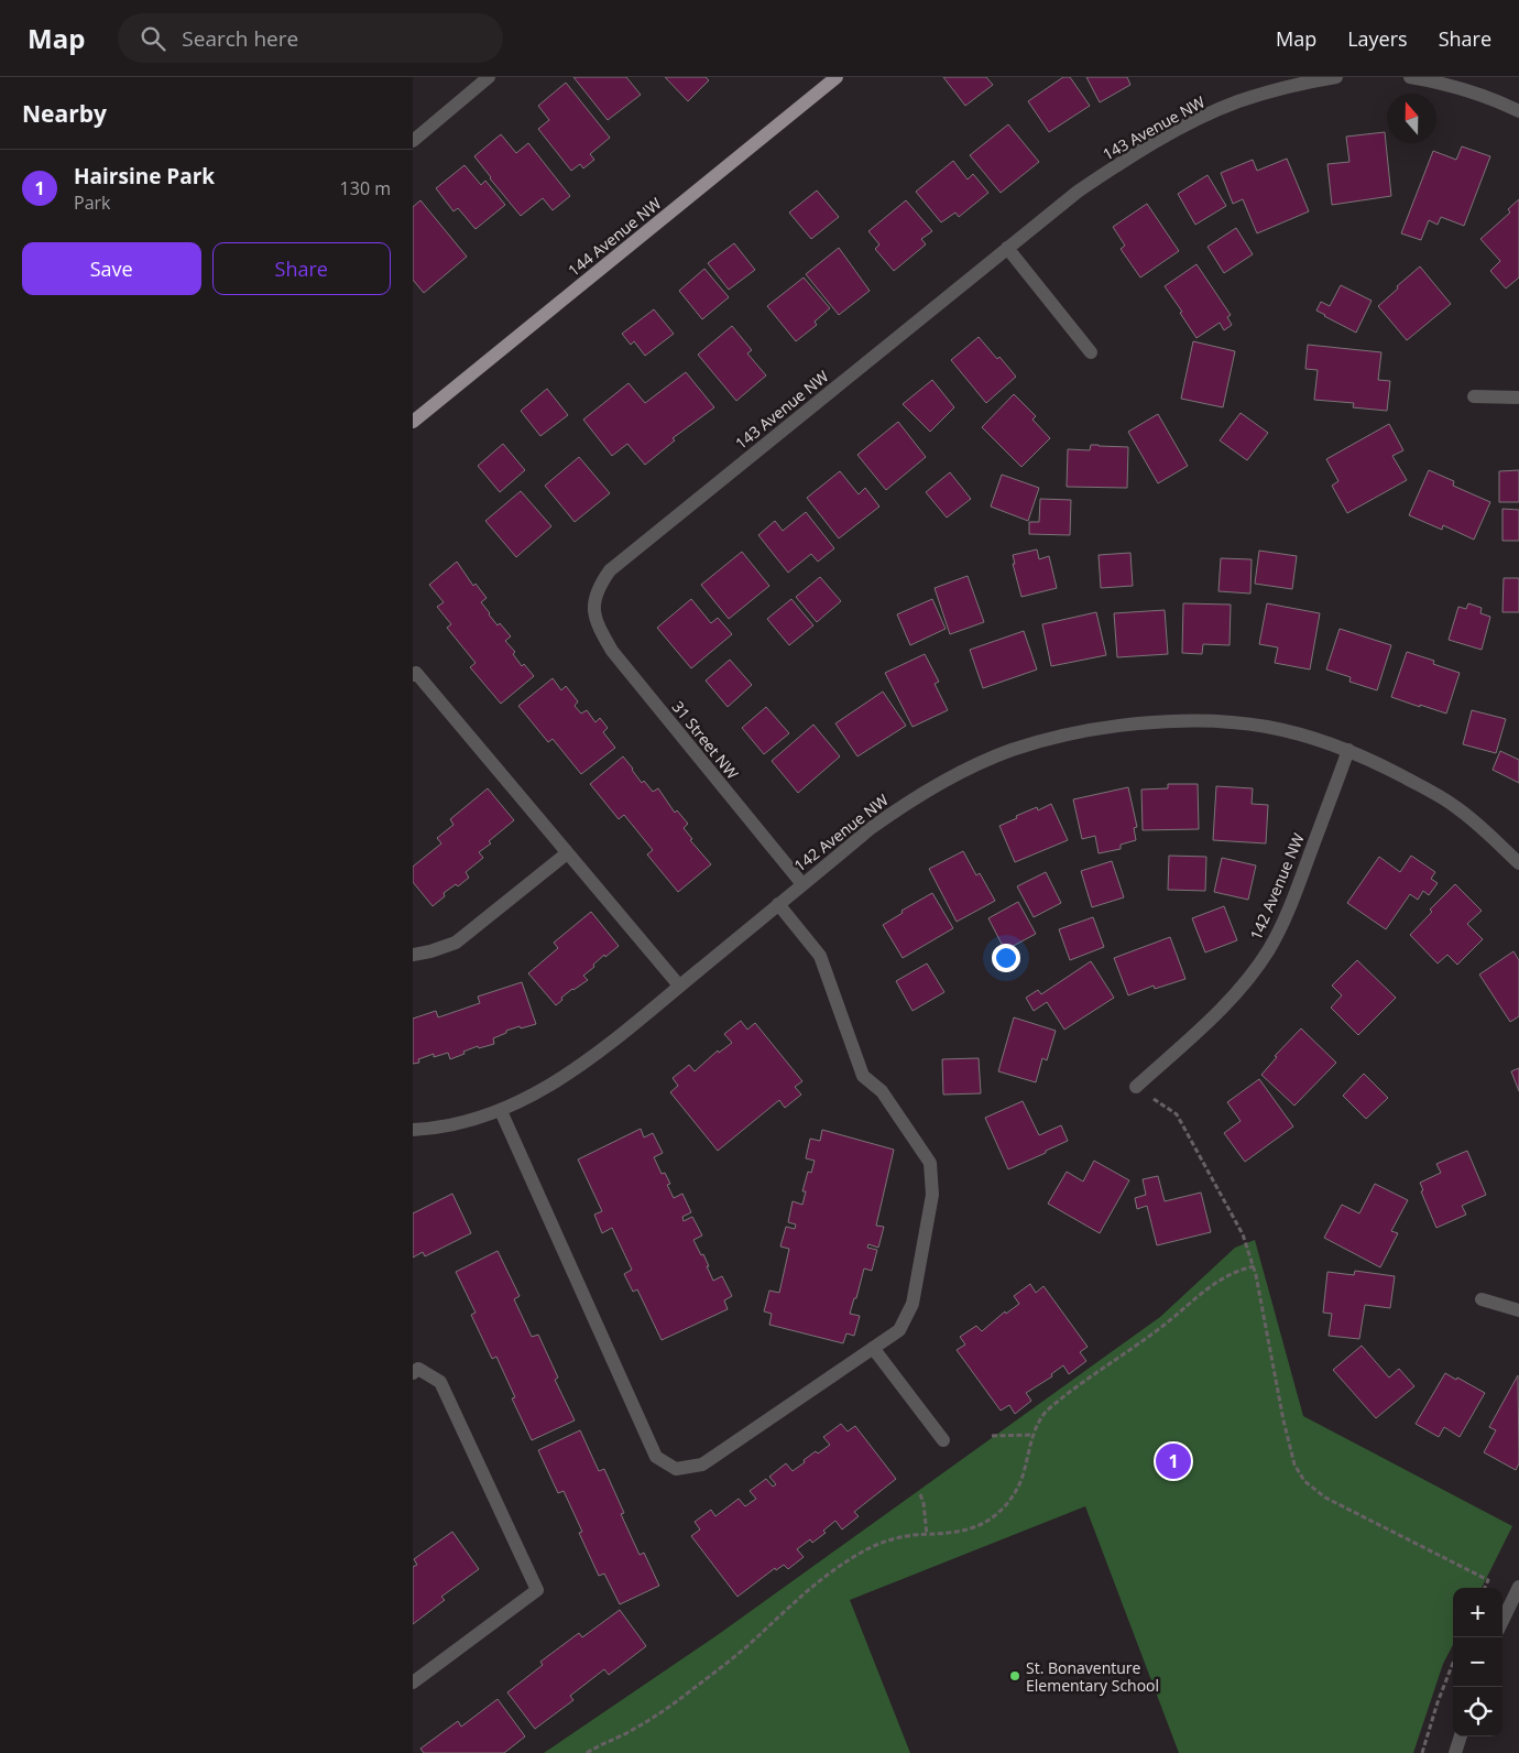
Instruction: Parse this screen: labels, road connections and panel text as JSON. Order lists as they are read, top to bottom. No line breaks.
{"streets":{"main road":["144 Avenue NW"],"street":["143 Avenue NW","31 Street NW","142 Avenue NW"]},"crossings":[["143 Avenue NW","31 Street NW"],["31 Street NW","142 Avenue NW"]],"places":["St. Bonaventure Elementary School"],"north":"top","page":{"header":"Map","search":"Search here","nav":["Map","Layers","Share"],"heading":"Nearby","list":[{"mark":"1","name":"Hairsine Park","note":"Park","value":"130 m"}],"buttons":["Save","Share"],"pins":"1","map_buttons":["+","−"]}}
